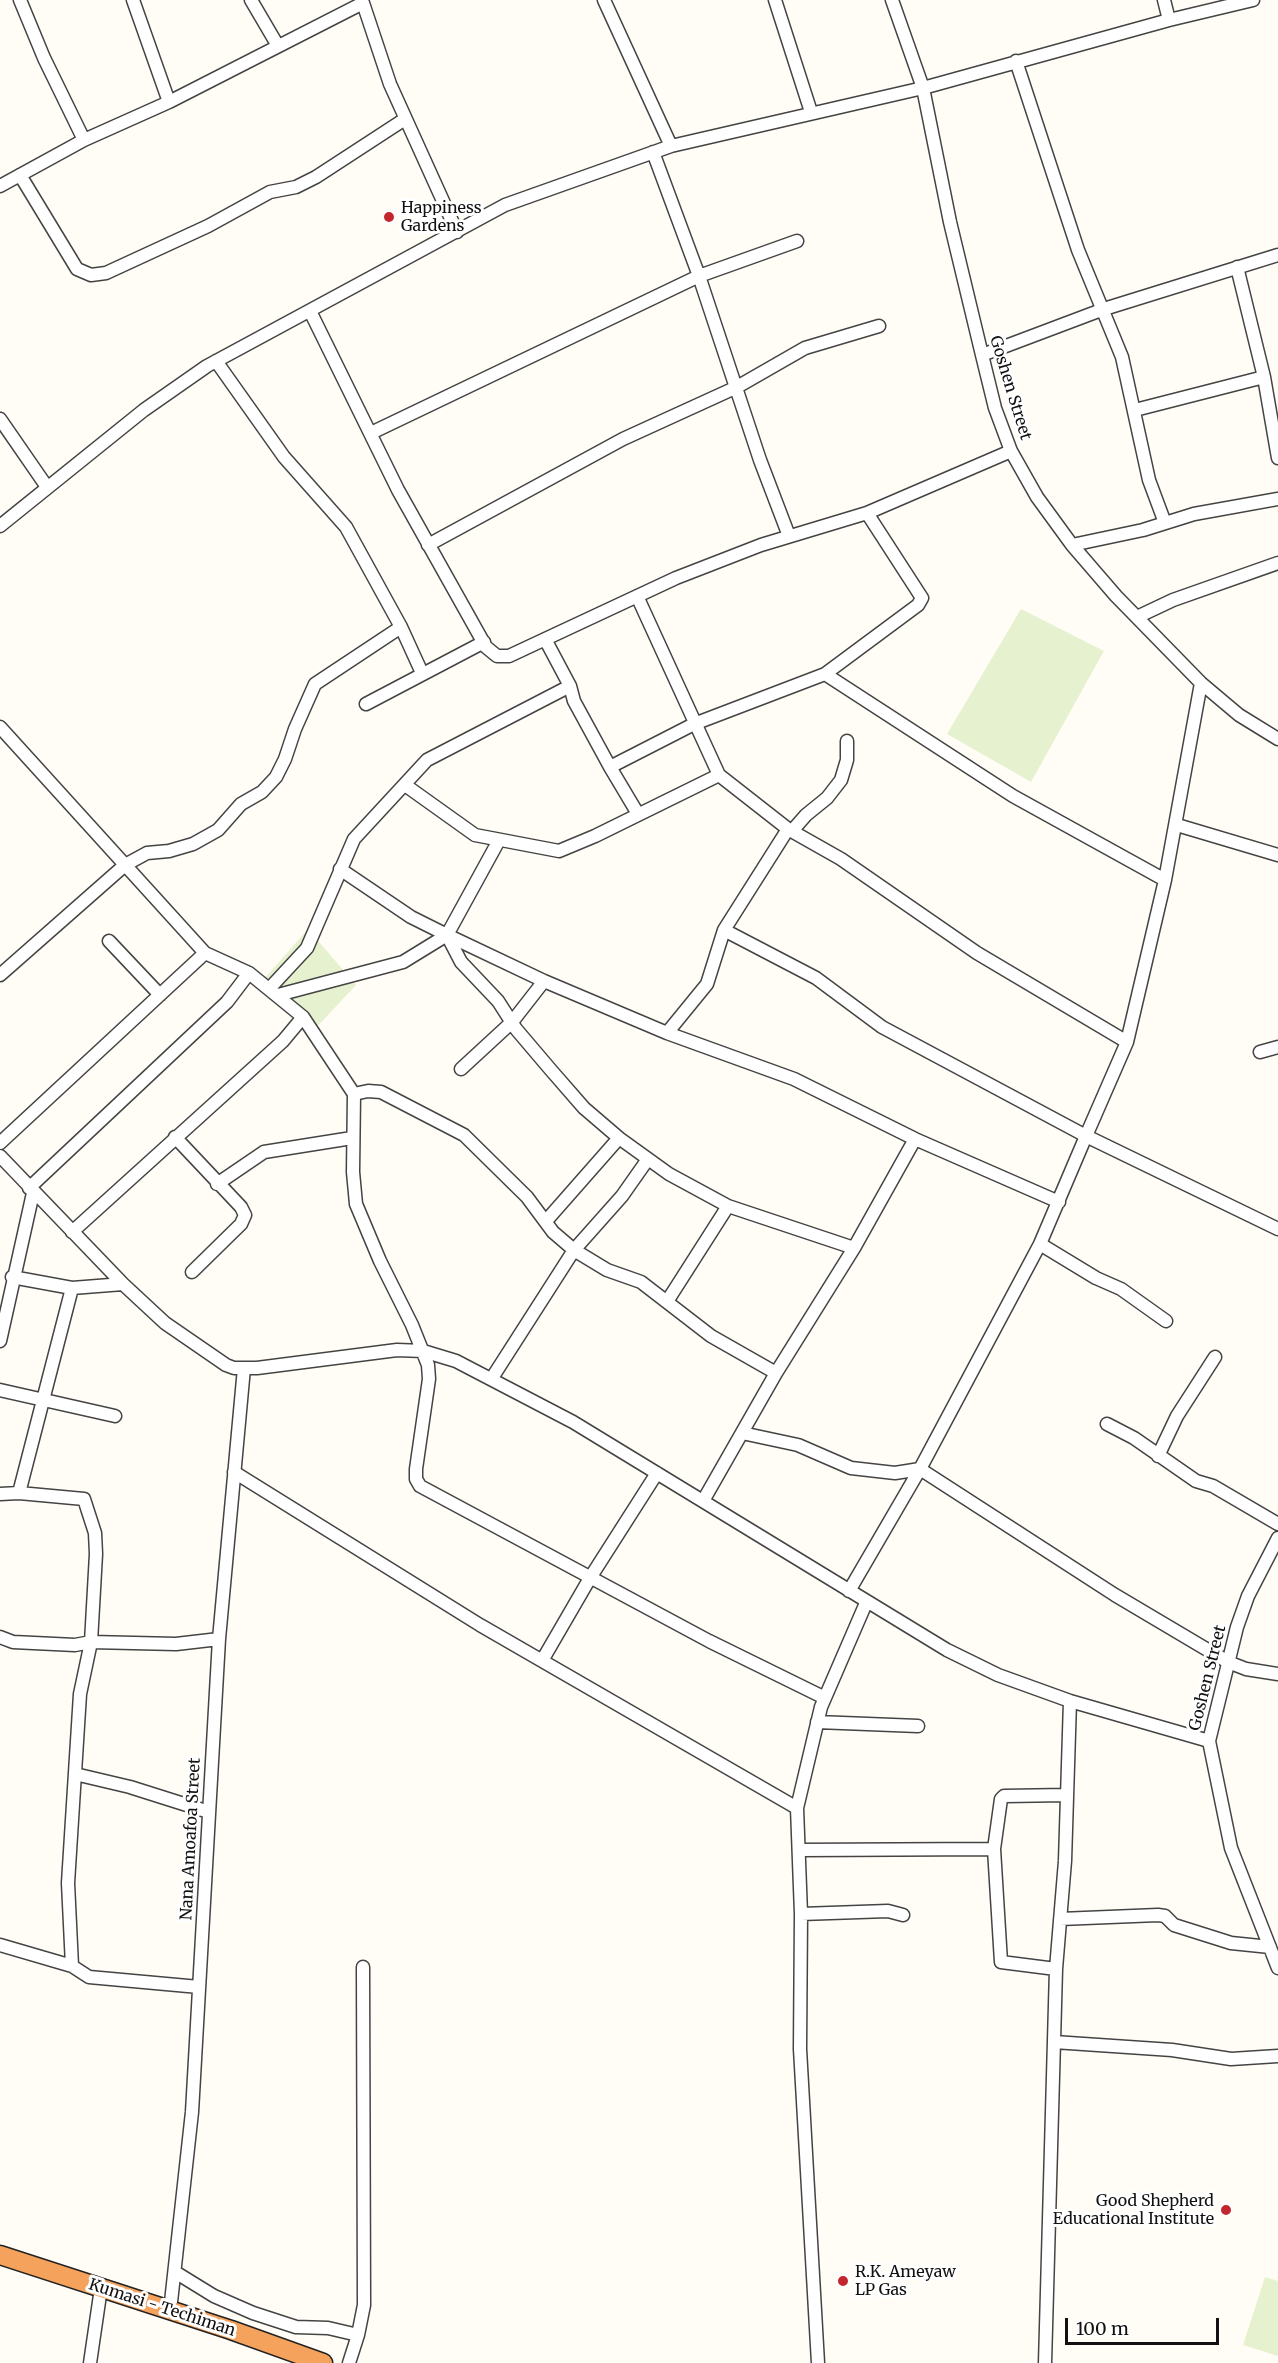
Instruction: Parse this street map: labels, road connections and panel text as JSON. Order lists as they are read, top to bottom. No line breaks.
{"streets":{"highway":["Kumasi - Techiman"],"street":["Goshen Street","Nana Amoafoa Street"]},"crossings":[["Nana Amoafoa Street","Kumasi - Techiman"]],"places":["Happiness Gardens","Good Shepherd Educational Institute","R.K. Ameyaw LP Gas"],"scale_bar":"100 m"}
